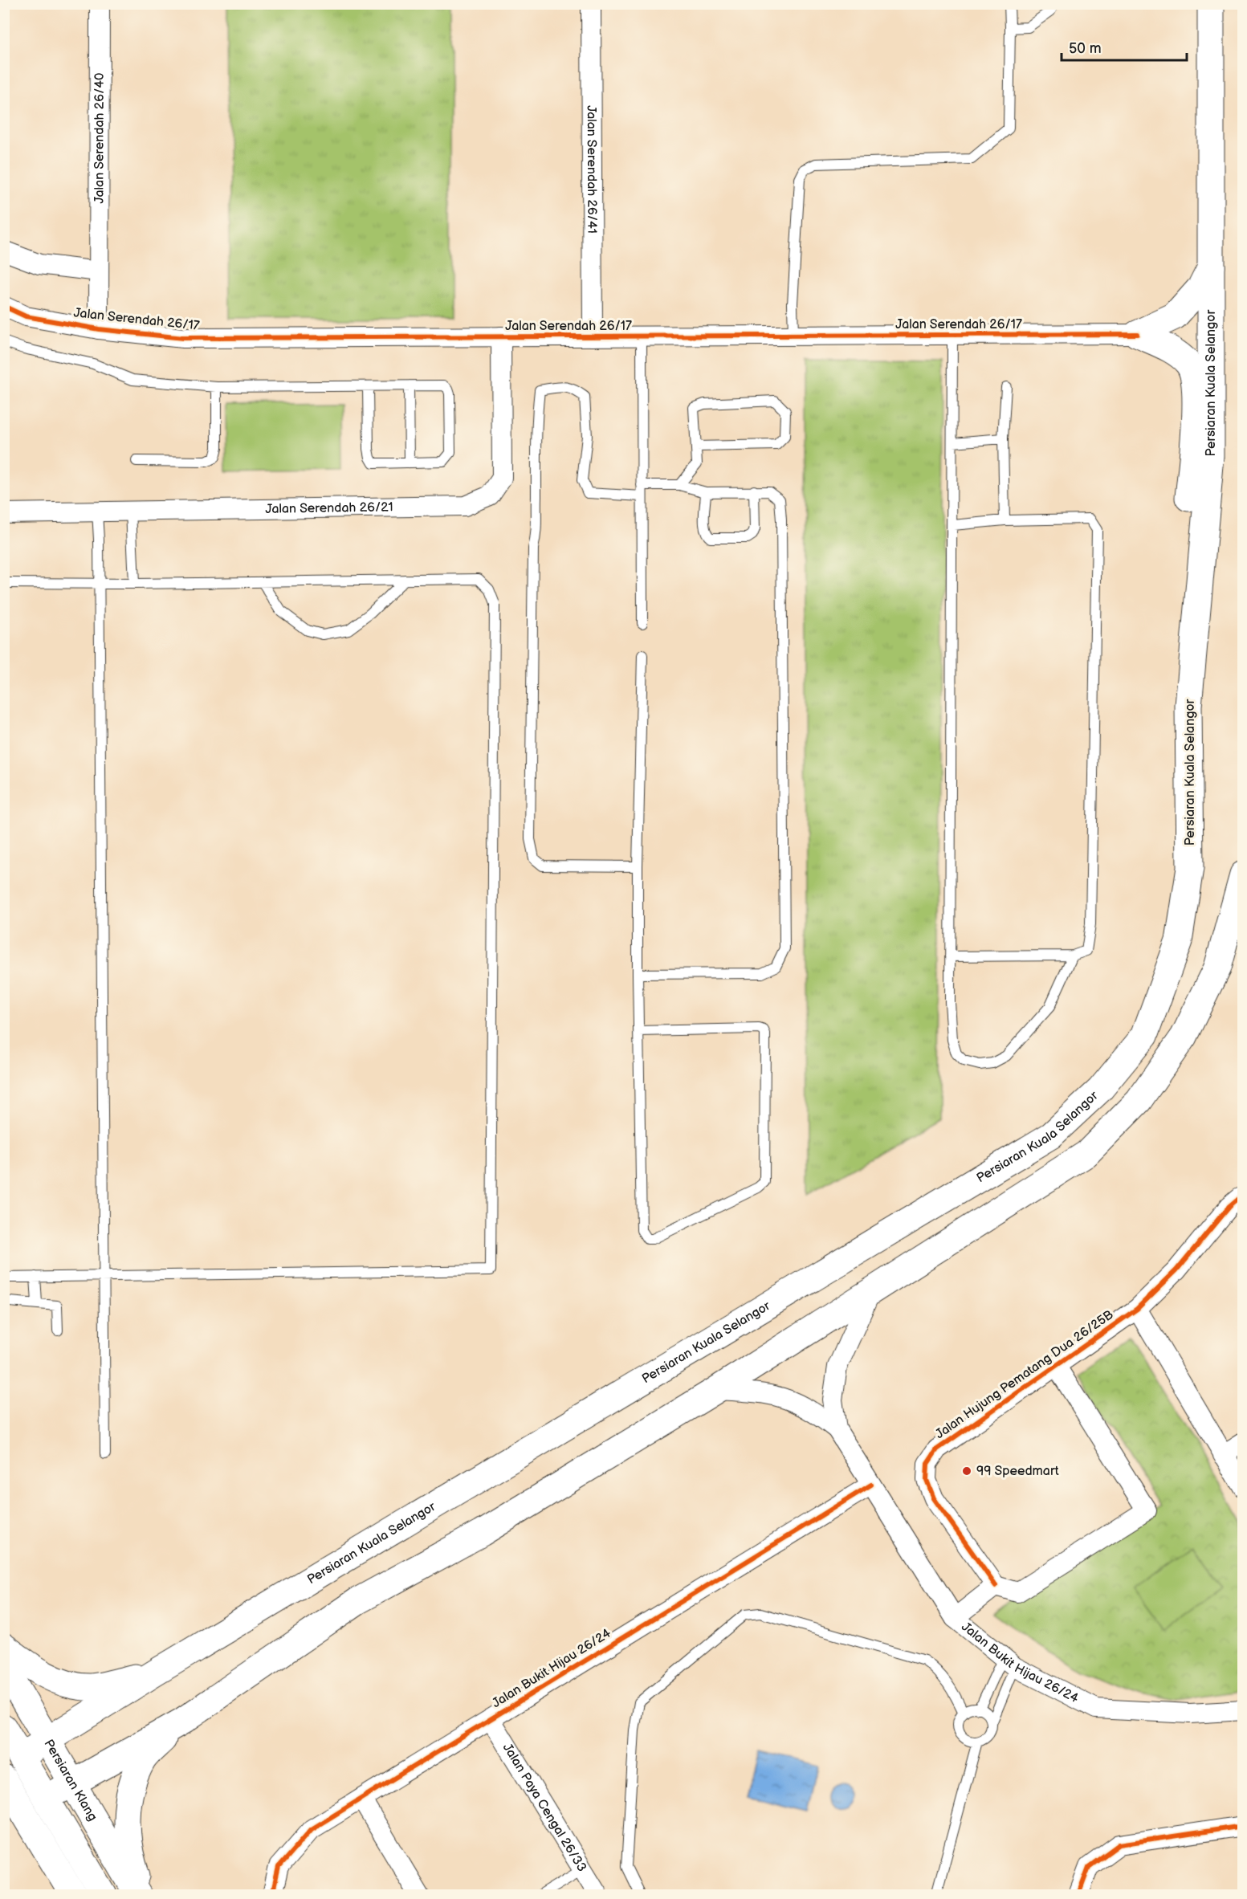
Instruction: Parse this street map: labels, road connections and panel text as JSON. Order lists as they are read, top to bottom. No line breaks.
{"streets":{"main road":["Persiaran Kuala Selangor","Persiaran Klang"],"street":["Jalan Serendah 26/40","Jalan Serendah 26/41","Jalan Serendah 26/17","Jalan Serendah 26/21","Jalan Hujung Pematang Dua 26/25B","Jalan Bukit Hijau 26/24","Jalan Paya Cengal 26/33"]},"crossings":[["Jalan Serendah 26/40","Jalan Serendah 26/17"],["Jalan Serendah 26/41","Jalan Serendah 26/17"],["Jalan Serendah 26/17","Jalan Serendah 26/21"],["Persiaran Kuala Selangor","Persiaran Klang"],["Jalan Bukit Hijau 26/24","Jalan Paya Cengal 26/33"]],"places":["99 Speedmart"],"scale_bar":"50 m"}
